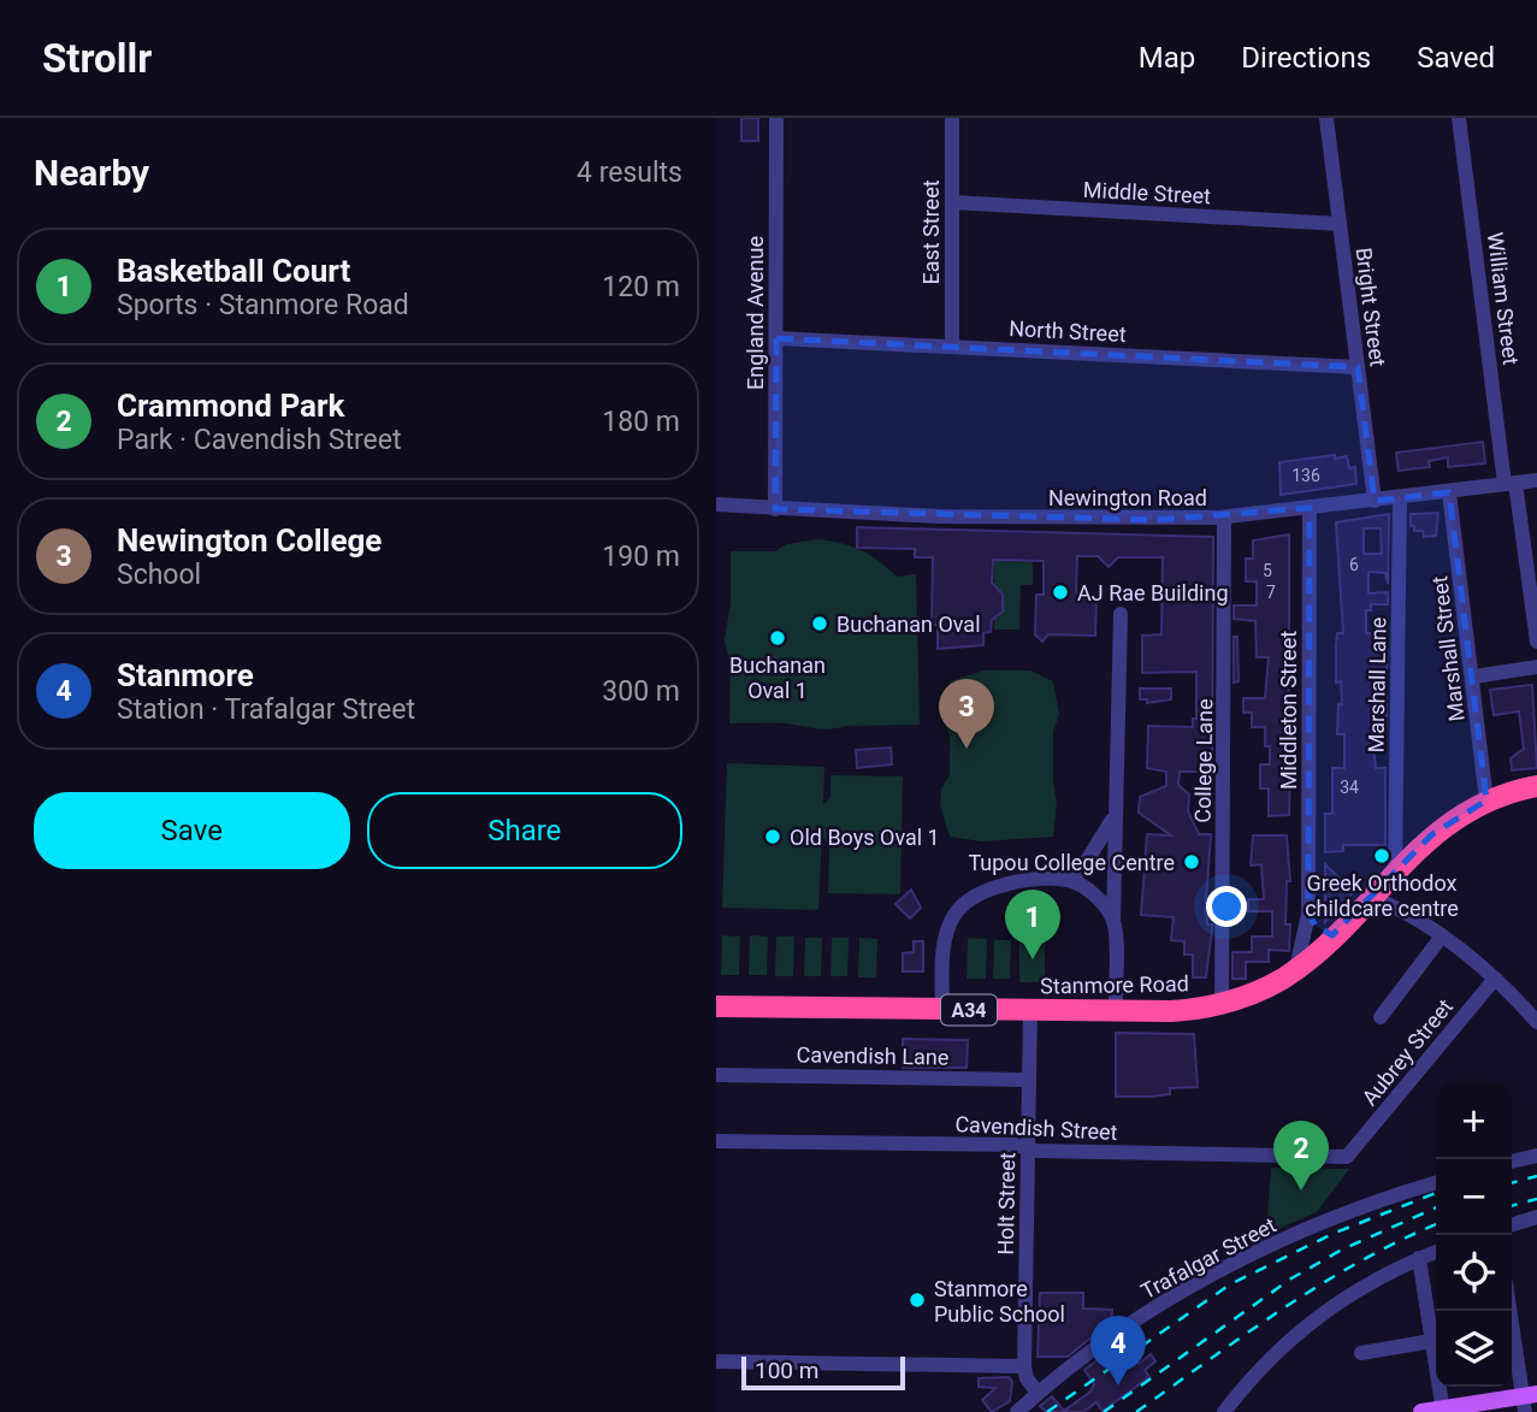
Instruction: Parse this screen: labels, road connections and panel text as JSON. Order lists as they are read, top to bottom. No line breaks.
{"streets":{"highway":["Stanmore Road","A34"],"street":["Middle Street","East Street","William Street","Bright Street","England Avenue","North Street","Newington Road","Marshall Street","Marshall Lane","Middleton Street","College Lane","Aubrey Street","Cavendish Lane","Cavendish Street","Holt Street","Trafalgar Street"]},"crossings":[["Middle Street","East Street"],["Middle Street","Bright Street"],["East Street","North Street"],["William Street","Newington Road"],["Bright Street","North Street"],["Bright Street","Newington Road"],["England Avenue","North Street"],["England Avenue","Newington Road"],["Newington Road","Marshall Street"],["Newington Road","Marshall Lane"],["Newington Road","Middleton Street"],["Newington Road","College Lane"],["Marshall Street","Stanmore Road"],["Marshall Lane","Stanmore Road"],["Middleton Street","Stanmore Road"],["College Lane","Stanmore Road"],["Stanmore Road","Holt Street"],["Aubrey Street","Cavendish Street"],["Cavendish Lane","Holt Street"],["Cavendish Street","Holt Street"],["Holt Street","Trafalgar Street"]],"places":["AJ Rae Building","Buchanan Oval","Buchanan Oval 1","Old Boys Oval 1","Greek Orthodox childcare centre","Tupou College Centre","Stanmore Public School"],"house_numbers":["136","6","5","7","34"],"scale_bar":"100 m","page":{"header":"Strollr","nav":["Map","Directions","Saved"],"heading":["Nearby","4 results"],"list":[{"mark":"1","name":"Basketball Court","note":"Sports · Stanmore Road","value":"120 m"},{"mark":"2","name":"Crammond Park","note":"Park · Cavendish Street","value":"180 m"},{"mark":"3","name":"Newington College","note":"School","value":"190 m"},{"mark":"4","name":"Stanmore","note":"Station · Trafalgar Street","value":"300 m"}],"pins":["3","1","2","4"],"buttons":["Save","Share"],"map_buttons":["+","−"],"scale":"100 m"}}
